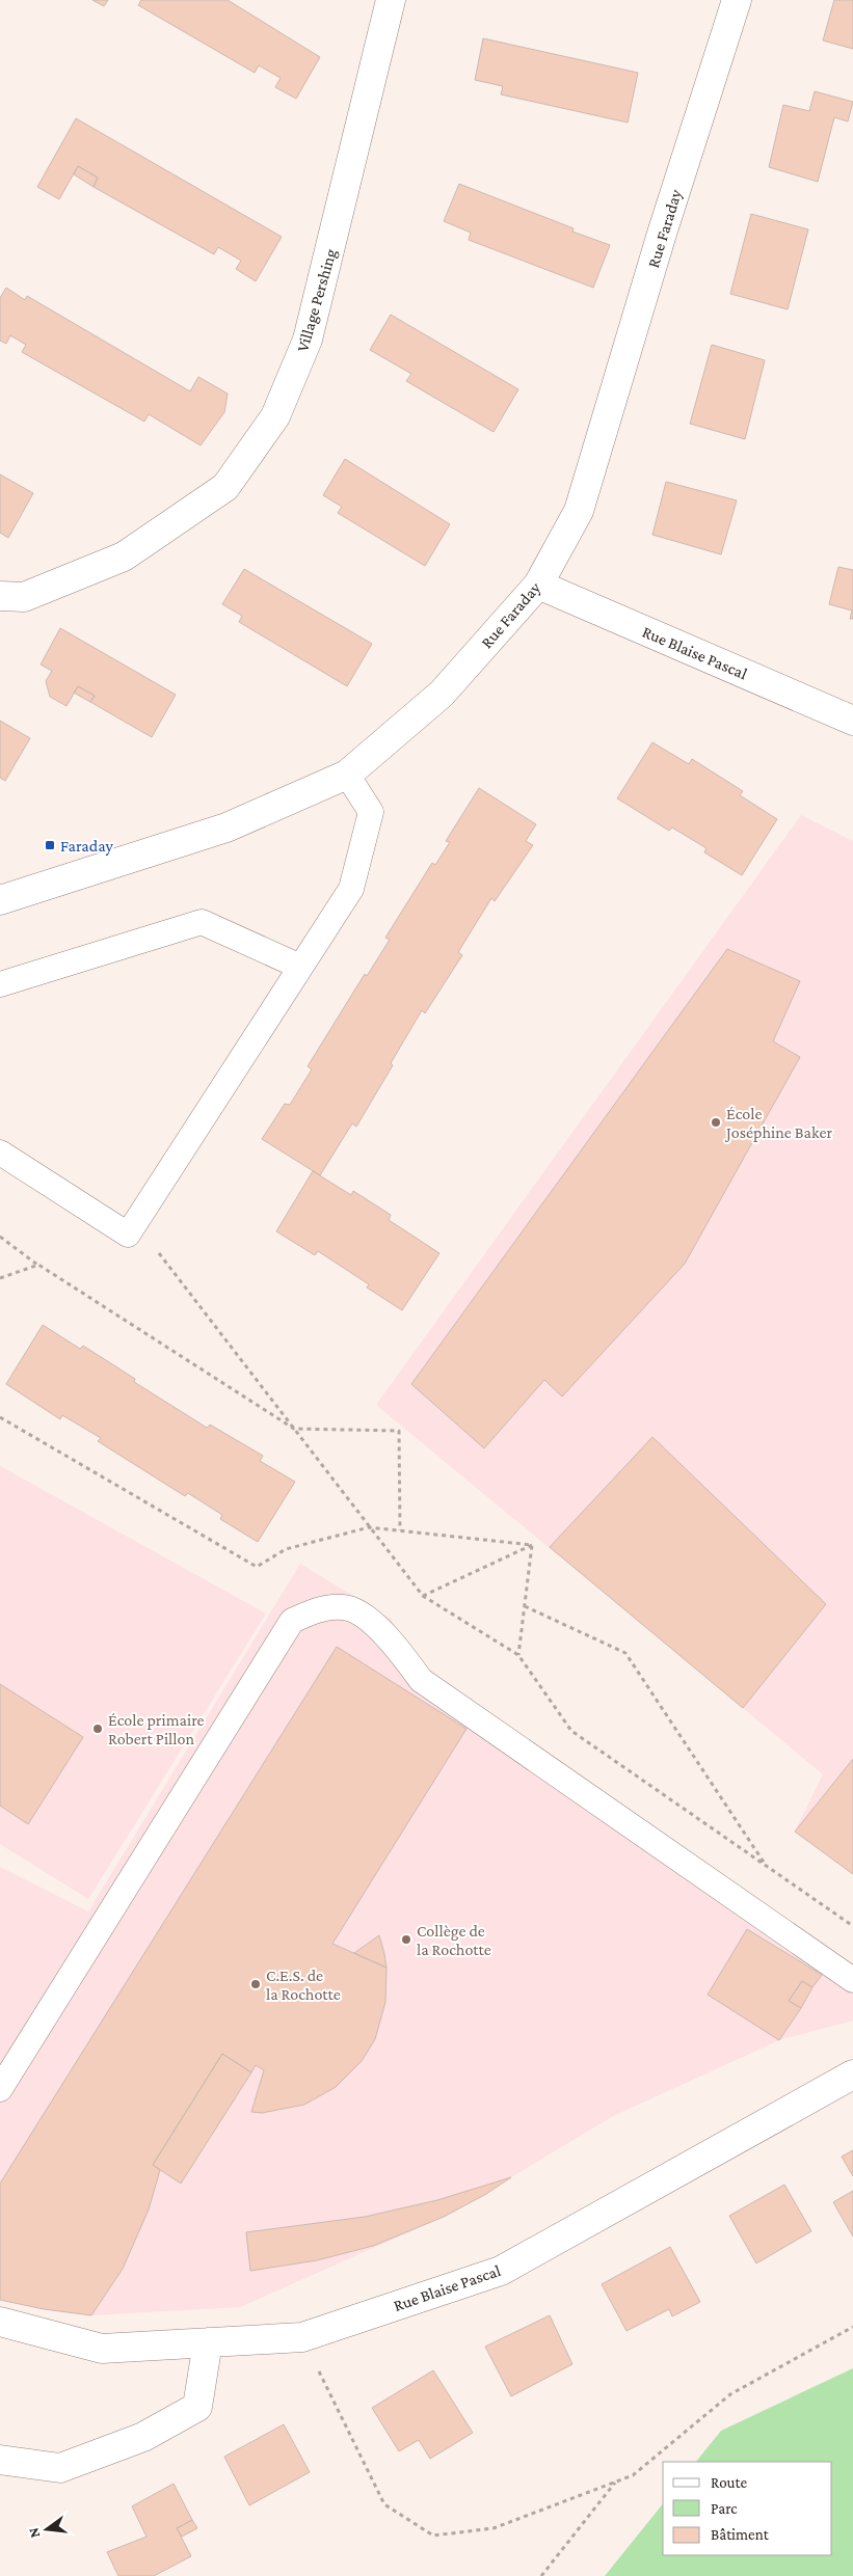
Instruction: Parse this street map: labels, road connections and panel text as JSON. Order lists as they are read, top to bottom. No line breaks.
{"streets":{"street":["Rue Faraday","Village Pershing","Rue Blaise Pascal"]},"crossings":[["Rue Faraday","Rue Blaise Pascal"]],"places":{"transit":["Faraday"],"other":["École Joséphine Baker","École primaire Robert Pillon","Collège de la Rochotte","C.E.S. de la Rochotte"]},"legend":["Route","Parc","Bâtiment"],"north":"left"}
